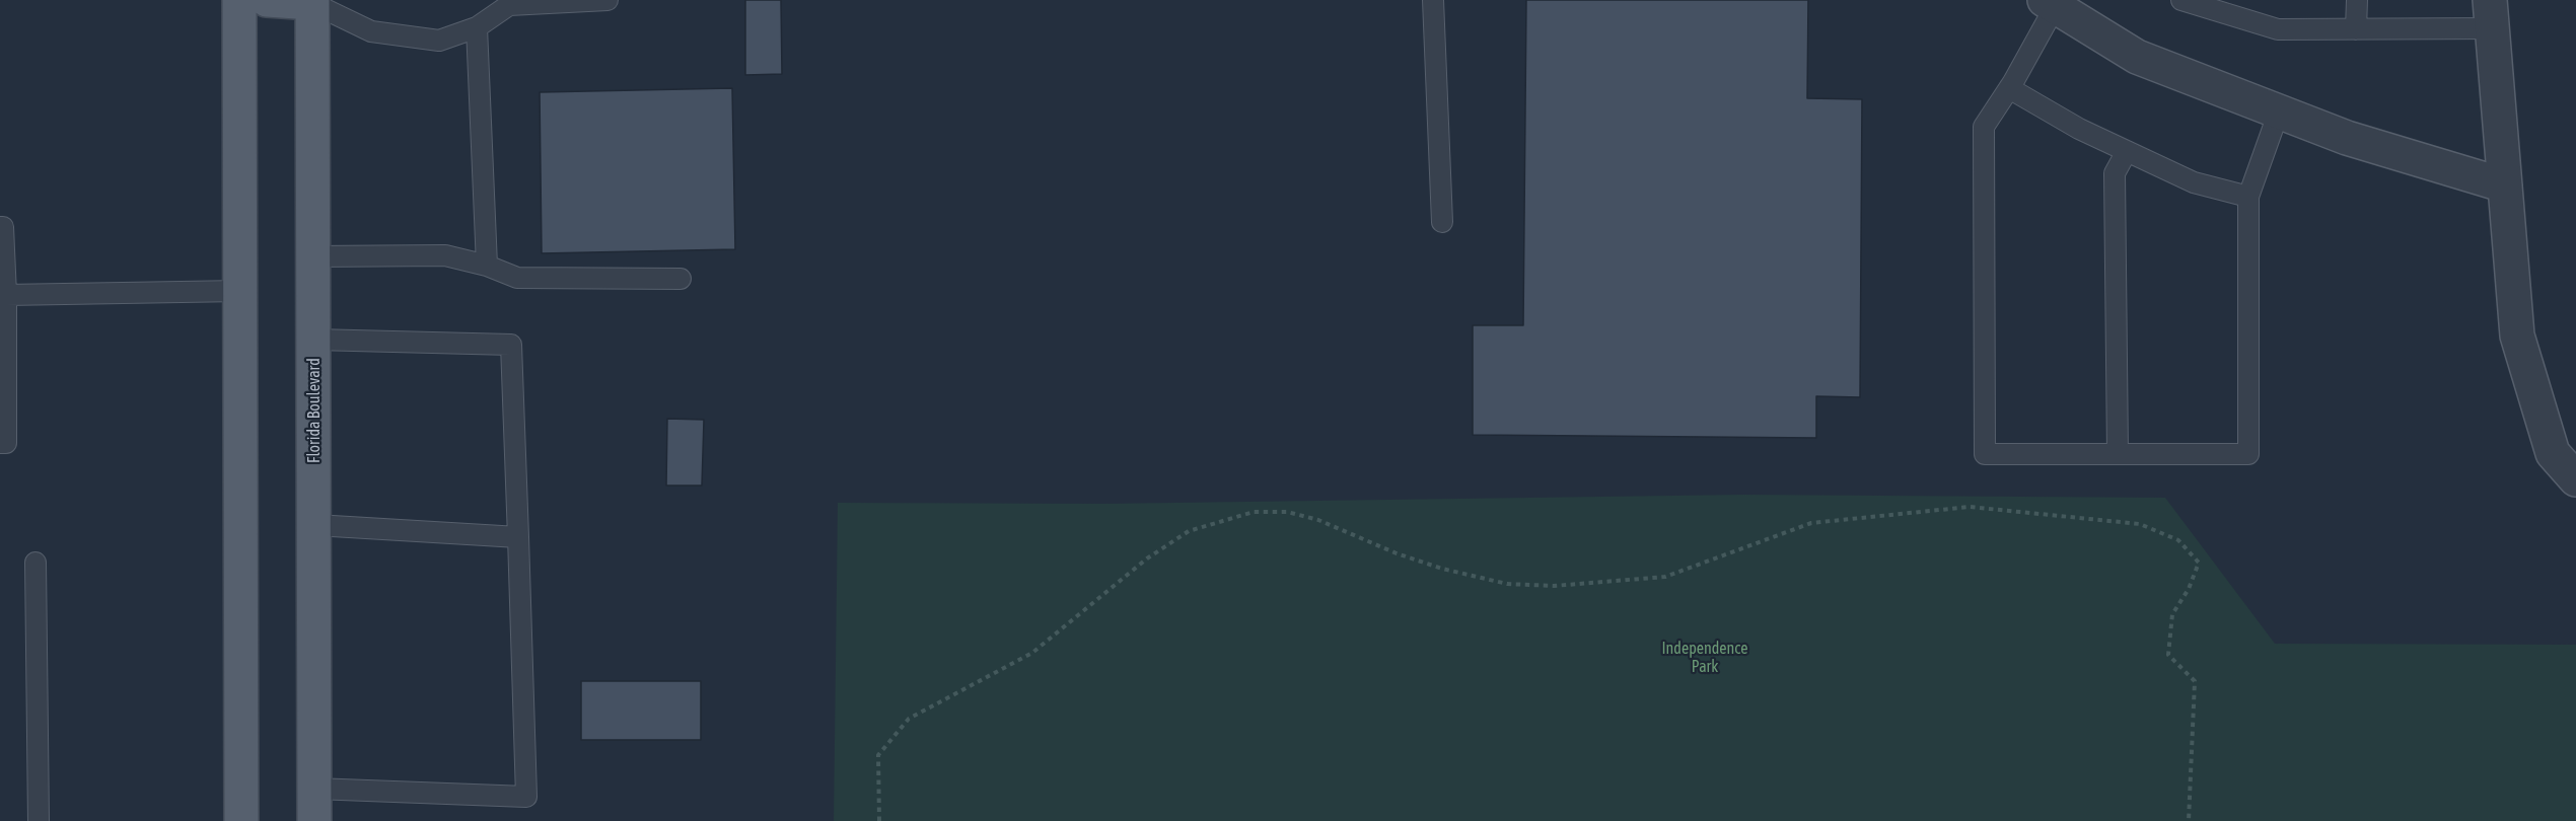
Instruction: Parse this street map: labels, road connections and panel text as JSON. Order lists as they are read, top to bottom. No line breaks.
{"streets":{"main road":["Florida Boulevard"]},"parks":["Independence Park"]}
